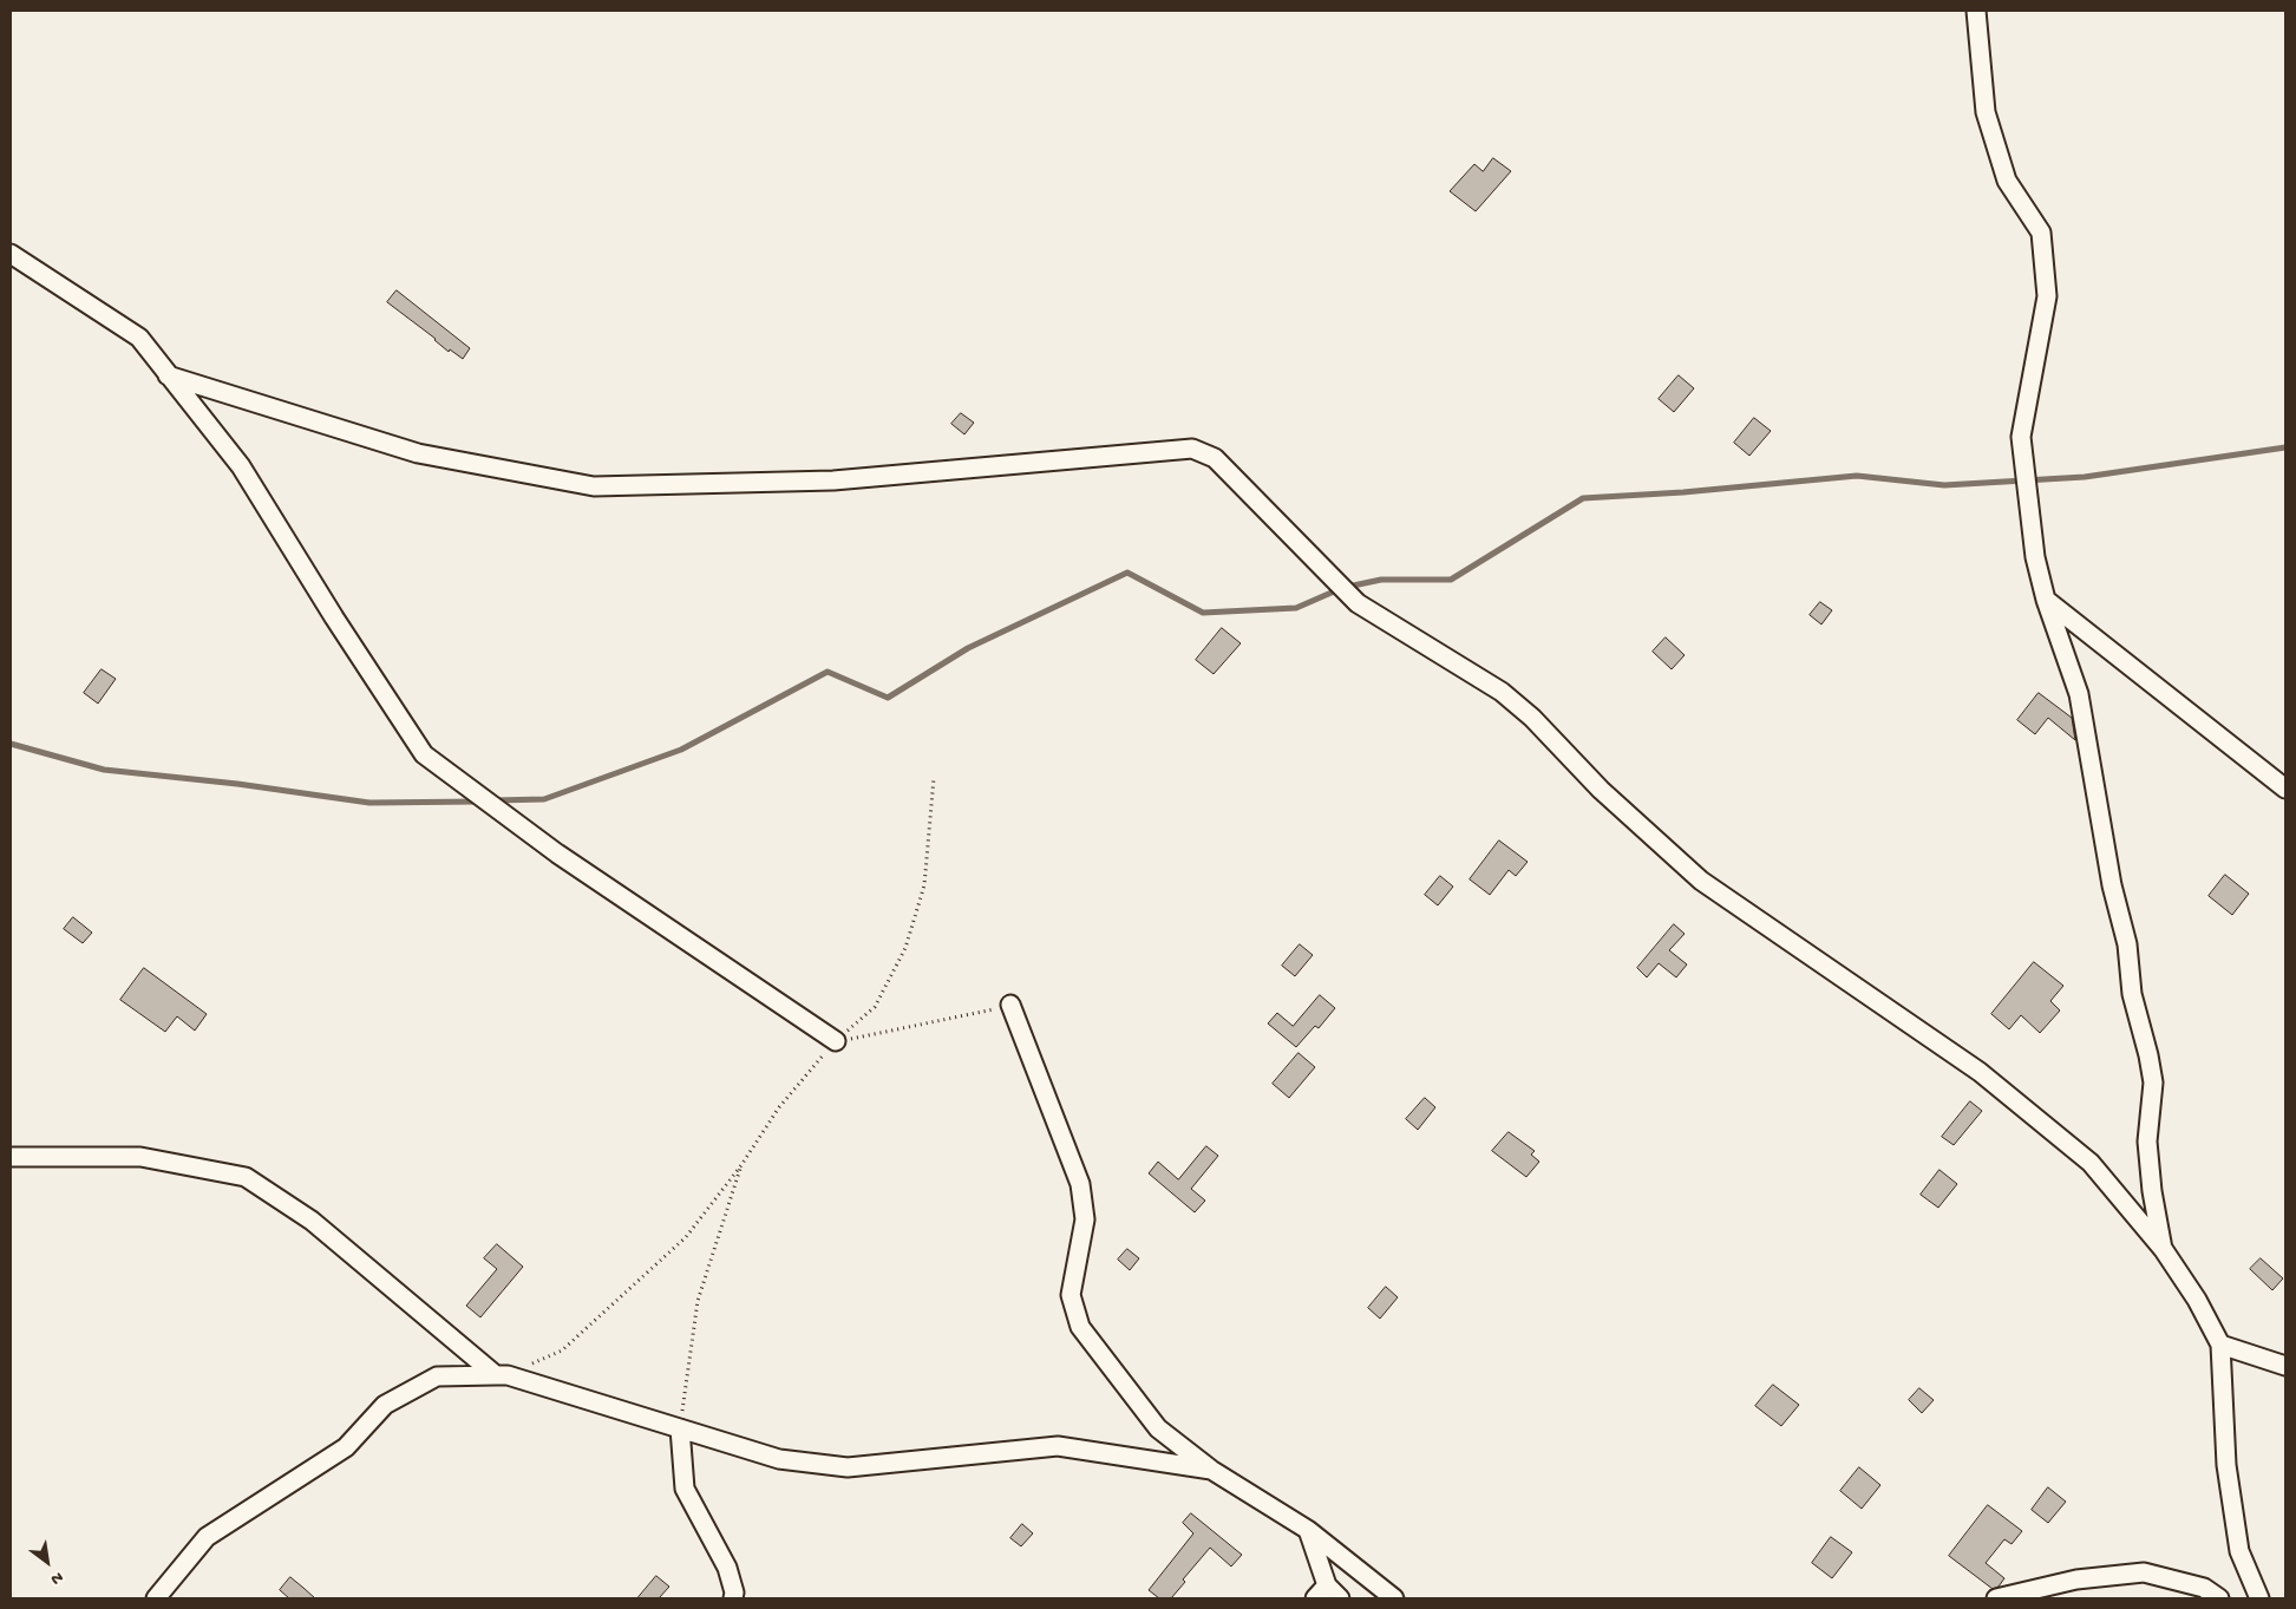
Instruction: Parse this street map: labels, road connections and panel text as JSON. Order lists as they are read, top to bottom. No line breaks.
{"north":"bottom right"}
